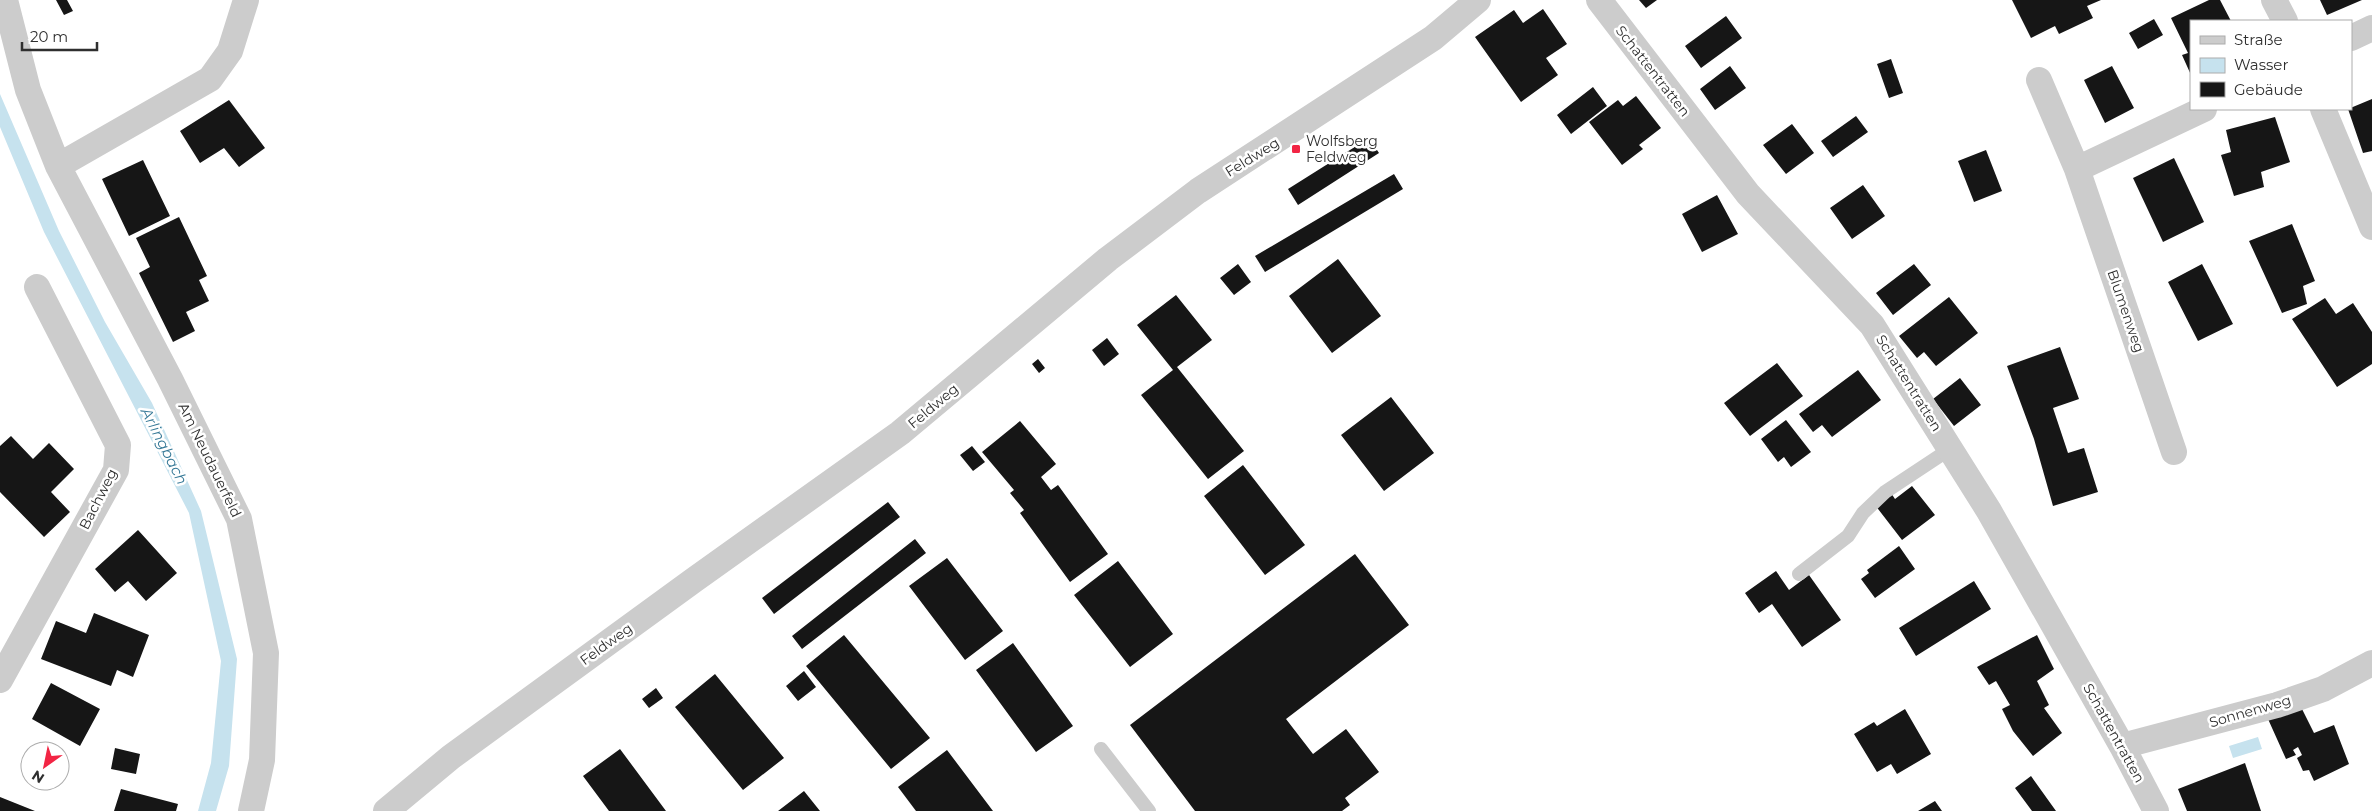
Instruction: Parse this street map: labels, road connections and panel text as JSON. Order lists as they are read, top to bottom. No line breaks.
{"streets":{"street":["Schattentratten","Feldweg","Blumenweg","Am Neudauerfeld","Bachweg","Sonnenweg"]},"crossings":[["Schattentratten","Sonnenweg"]],"water":["Arlingbach"],"places":{"transit":["Wolfsberg Feldweg"]},"legend":["Straße","Wasser","Gebäude"],"scale_bar":"20 m","north":"bottom left"}
